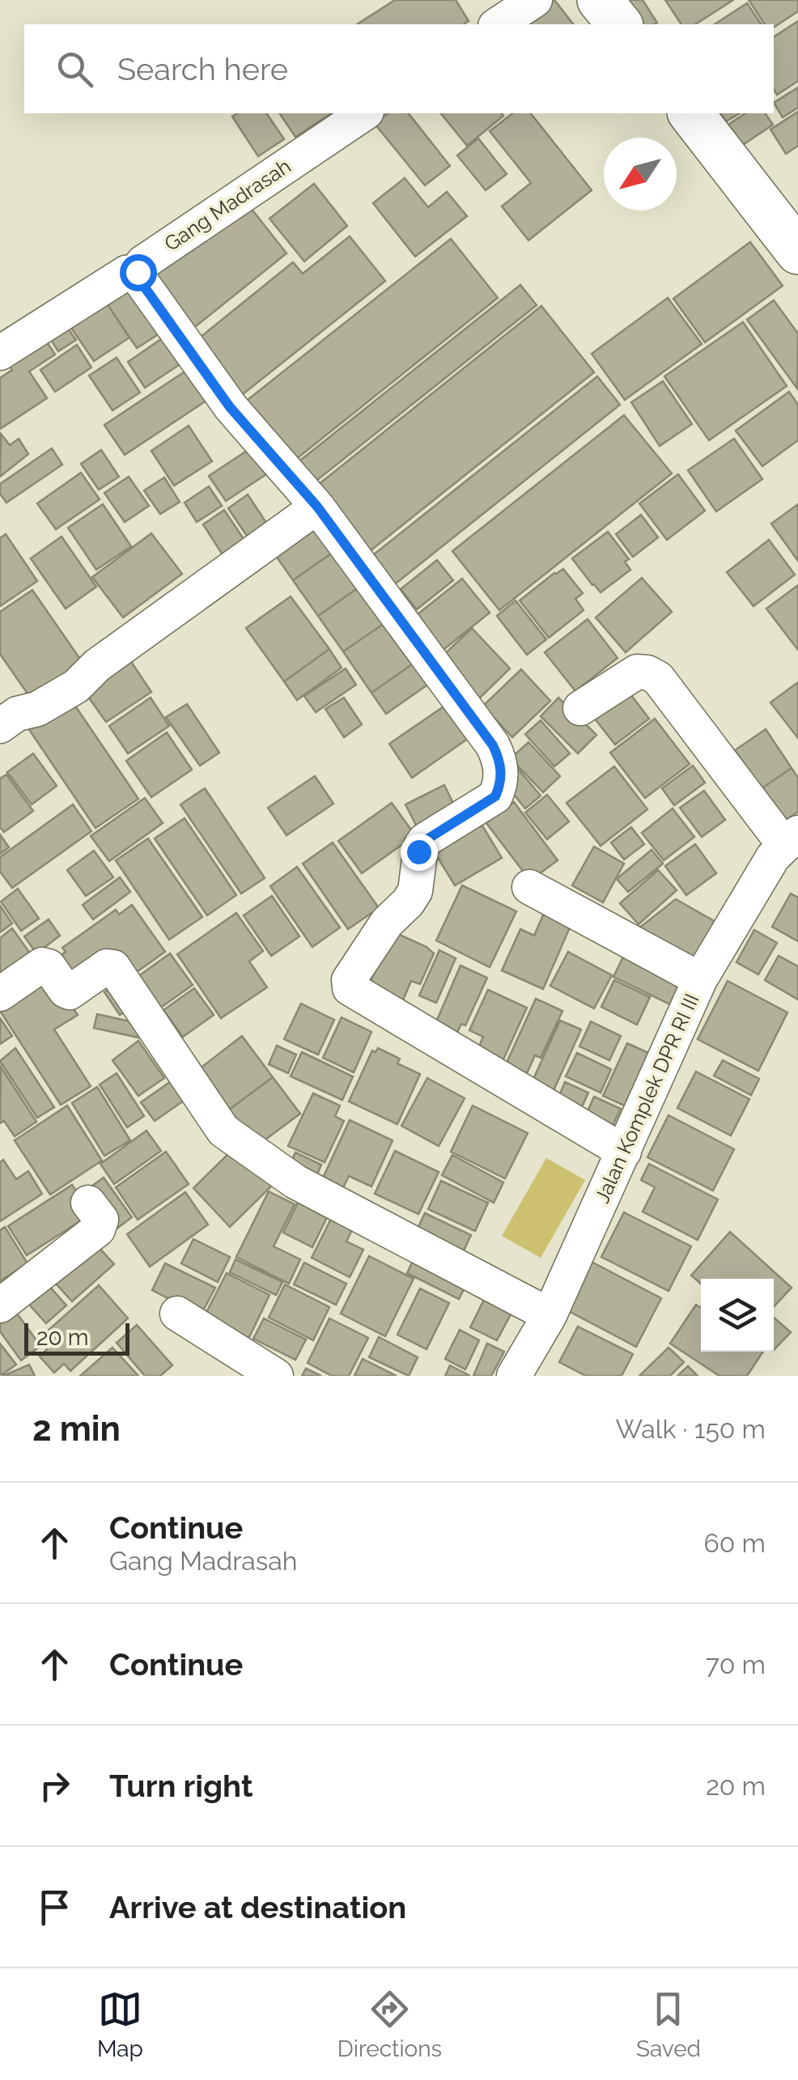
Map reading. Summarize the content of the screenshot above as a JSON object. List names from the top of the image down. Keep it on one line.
{"streets":{"street":["Gang Madrasah","Jalan Komplek DPR RI III"]},"scale_bar":"20 m","north":"bottom left","page":{"search":"Search here","scale":"20 m","heading":["2 min","Walk · 150 m"],"list":[["Continue","Gang Madrasah","60 m"],["Continue","70 m"],["Turn right","20 m"],"Arrive at destination"],"nav":["Map","Directions","Saved"]}}
